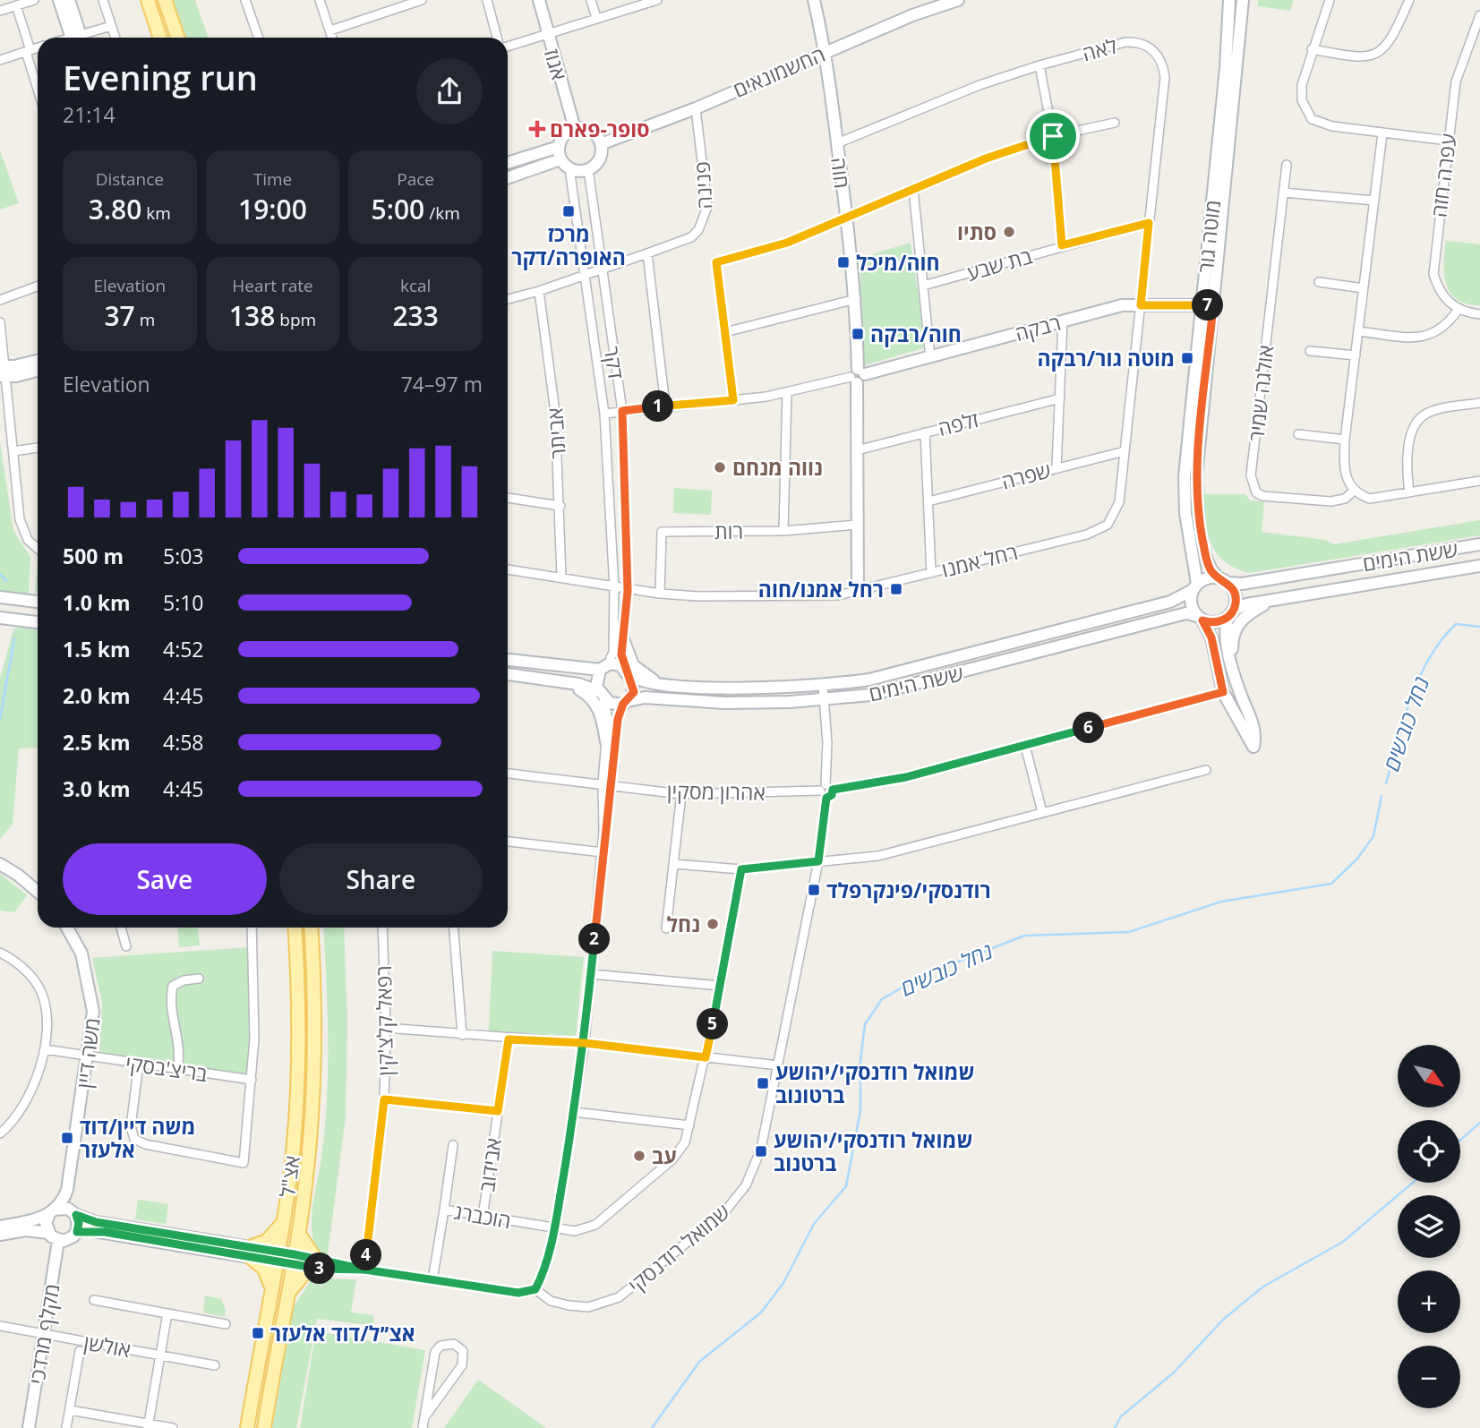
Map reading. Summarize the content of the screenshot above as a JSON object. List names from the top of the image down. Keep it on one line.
{"streets":{"main road":["אצ\"ל"],"street":["לאה","אגוז","החשמונאים","חוה","עפרה חזה","פנינה","מוטה גור","בת שבע","רבקה","דקר","אולגה שמיר","זלפה","אביתר","שפרה","רות","ששת הימים","רחל אמנו","אהרון מסקין","רפאל קלצ'קין","משה דיין","בריצ'בסקי","אבידוב","הוכברג","שמואל רודנסקי","מקלף מרדכי","אולשן"]},"crossings":[["לאה","חוה"],["לאה","בת שבע"],["לאה","רבקה"],["לאה","רחל אמנו"],["אגוז","החשמונאים"],["אגוז","דקר"],["החשמונאים","חוה"],["החשמונאים","פנינה"],["החשמונאים","דקר"],["חוה","רבקה"],["חוה","זלפה"],["חוה","רות"],["חוה","רחל אמנו"],["פנינה","דקר"],["פנינה","אביתר"],["מוטה גור","רבקה"],["מוטה גור","ששת הימים"],["רבקה","דקר"],["רבקה","רחל אמנו"],["דקר","ששת הימים"],["דקר","רחל אמנו"],["אביתר","רחל אמנו"],["שפרה","רחל אמנו"],["רות","רחל אמנו"],["אהרון מסקין","שמואל רודנסקי"],["משה דיין","בריצ'בסקי"],["משה דיין","מקלף מרדכי"],["אבידוב","הוכברג"],["מקלף מרדכי","אולשן"]],"water":["נחל כובשים"],"places":{"health":["סופר-פארם"],"transit":["מרכז האופרה/דקר","חוה/מיכל","חוה/רבקה","מוטה גור/רבקה","רחל אמנו/חוה","רודנסקי/פינקרפלד","שמואל רודנסקי/יהושע ברטונוב","משה דיין/דוד אלעזר","שמואל רודנסקי/יהושע ברטנוב","אצ״ל/דוד אלעזר"],"other":["סתיו","נווה מנחם","נחל","עב"]},"north":"bottom right","page":{"heading":["Evening run","21:14"],"stats":[["Distance","3.80 km"],["Time","19:00"],["Pace","5:00 /km"],["Elevation","37 m"],["Heart rate","138 bpm"],["kcal","233"]],"pins":["7","1","6","2","5","4","3"],"chart":["Elevation","74–97 m"],"list":[{"name":"500 m","note":"5:03"},{"name":"1.0 km","note":"5:10"},{"name":"1.5 km","note":"4:52"},{"name":"2.0 km","note":"4:45"},{"name":"2.5 km","note":"4:58"},{"name":"3.0 km","note":"4:45"}],"buttons":["Save","Share"],"map_buttons":["+","−"]}}
